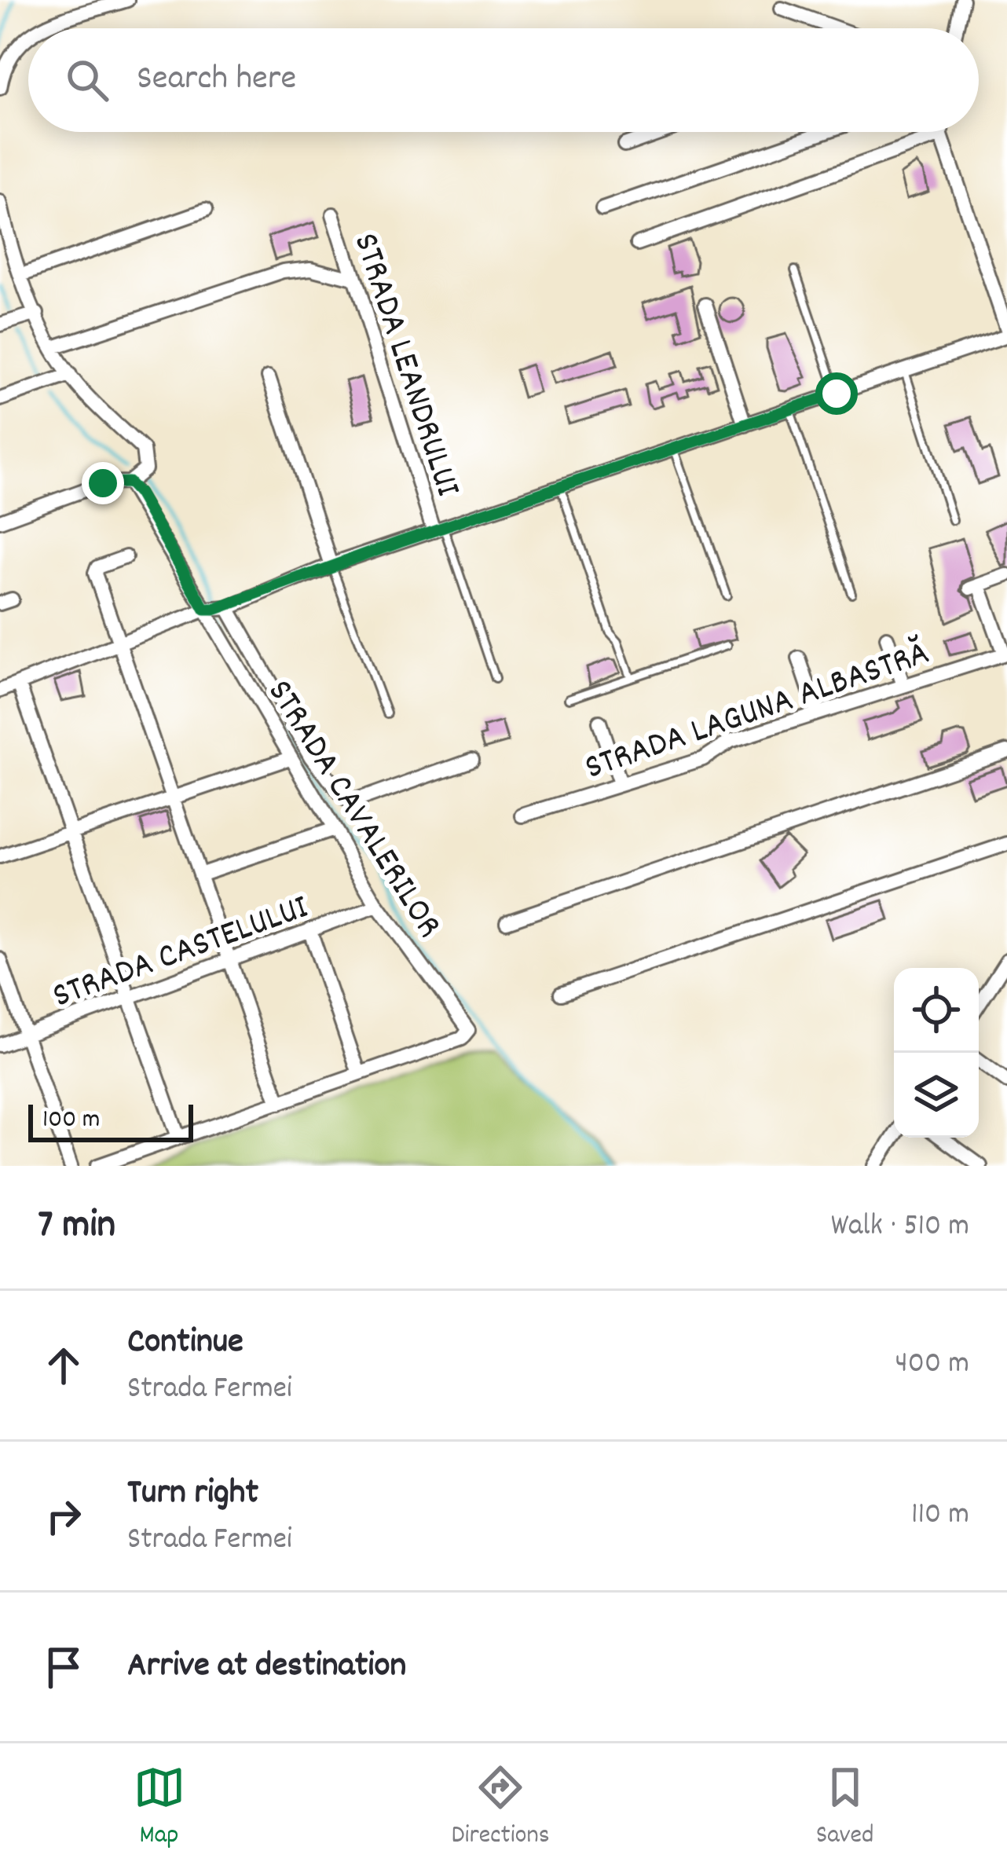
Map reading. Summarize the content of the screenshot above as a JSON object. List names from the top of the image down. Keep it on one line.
{"streets":{"street":["STRADA LEANDRULUI","STRADA LAGUNA ALBASTRĂ","STRADA CAVALERILOR","STRADA CASTELULUI"]},"crossings":[["STRADA CAVALERILOR","STRADA CASTELULUI"]],"scale_bar":"100 m","page":{"search":"Search here","scale":"100 m","heading":["7 min","Walk · 510 m"],"list":[["Continue","Strada Fermei","400 m"],["Turn right","Strada Fermei","110 m"],"Arrive at destination"],"nav":["Map","Directions","Saved"]}}
